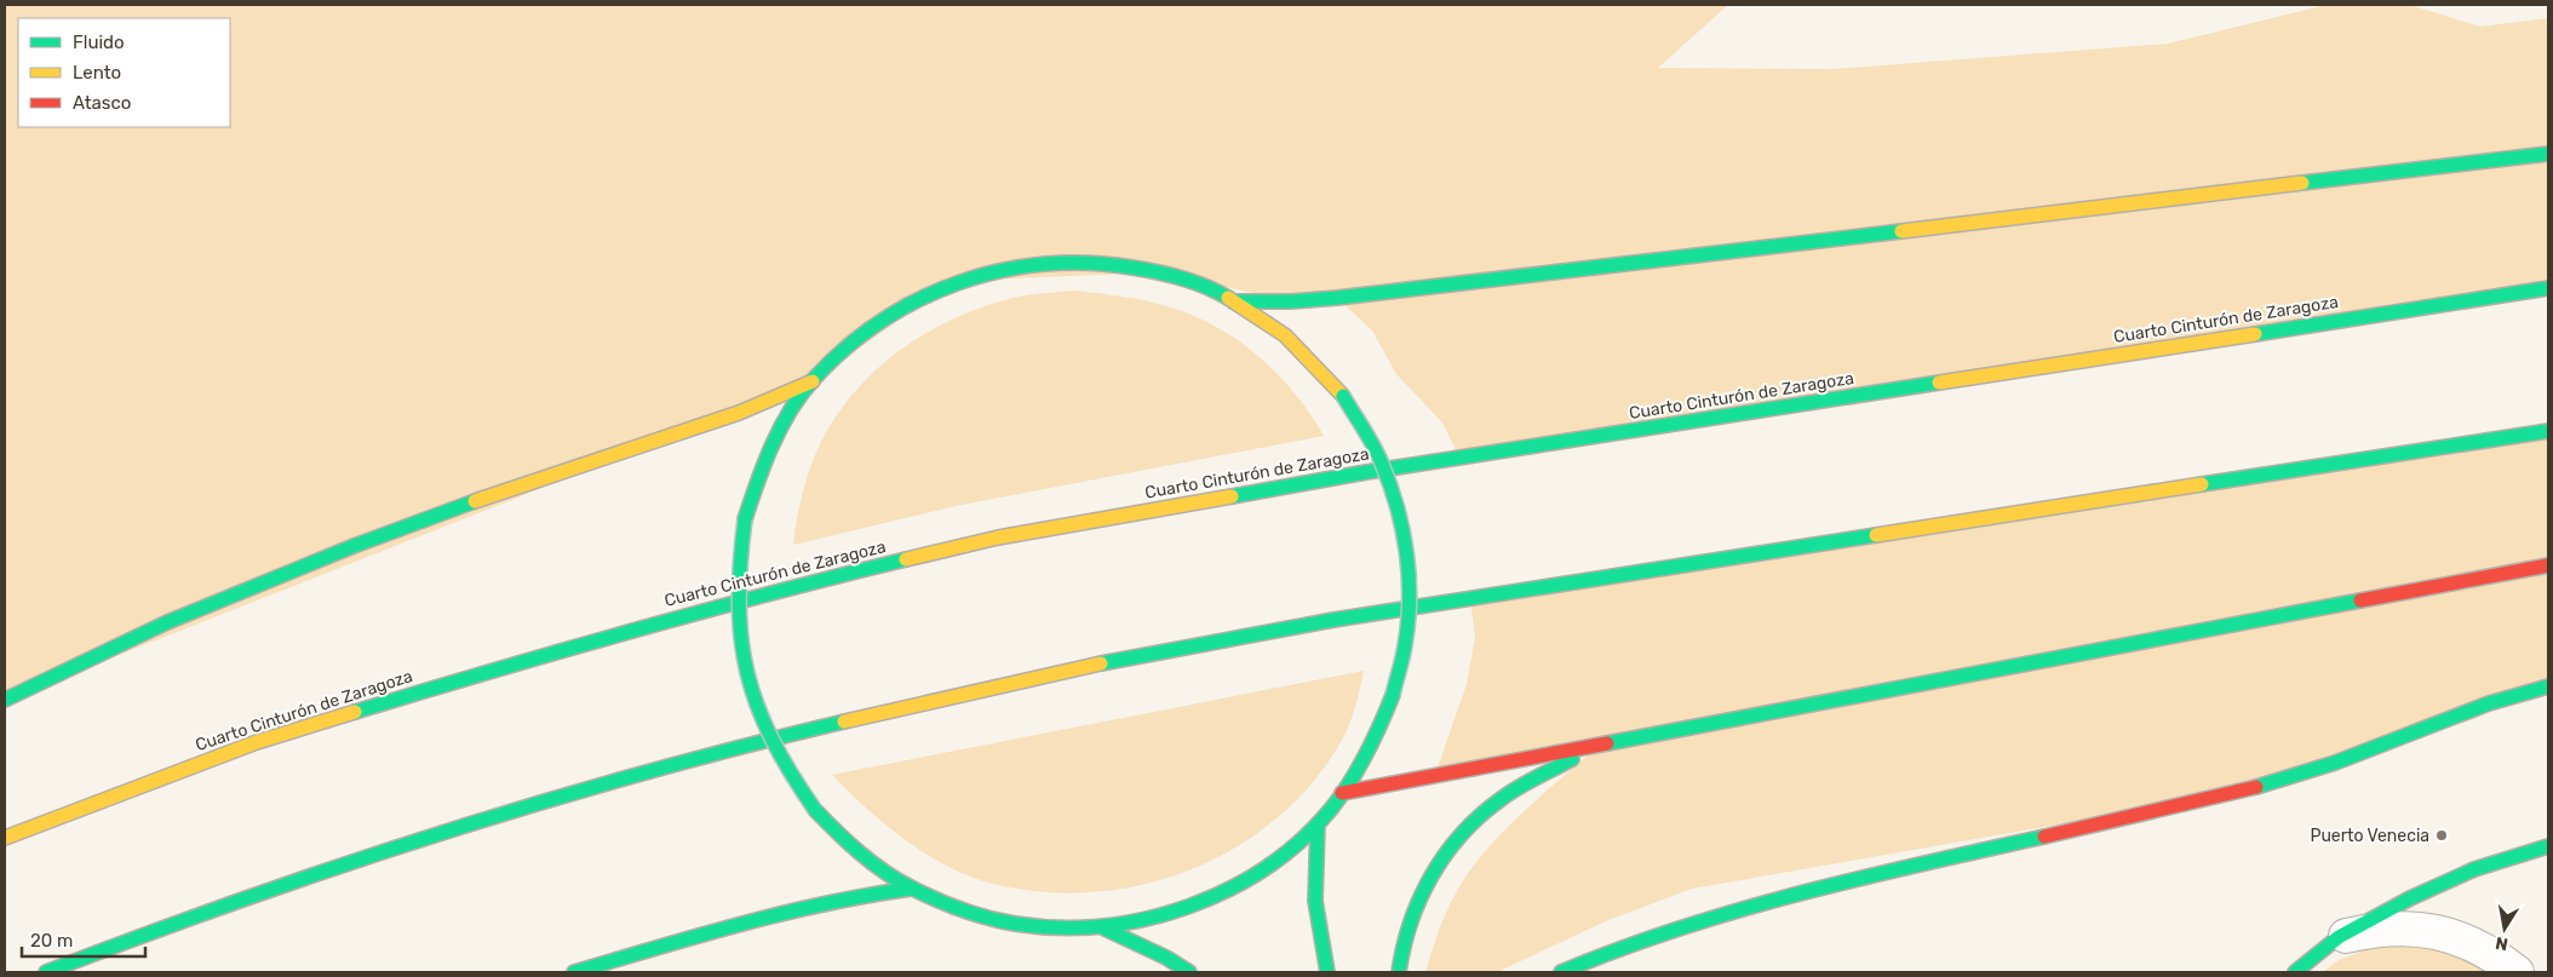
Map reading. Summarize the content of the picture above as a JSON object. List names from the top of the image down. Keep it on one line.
{"streets":{"main road":["Cuarto Cinturón de Zaragoza"]},"places":["Puerto Venecia"],"legend":["Fluido","Lento","Atasco"],"scale_bar":"20 m","north":"bottom"}
